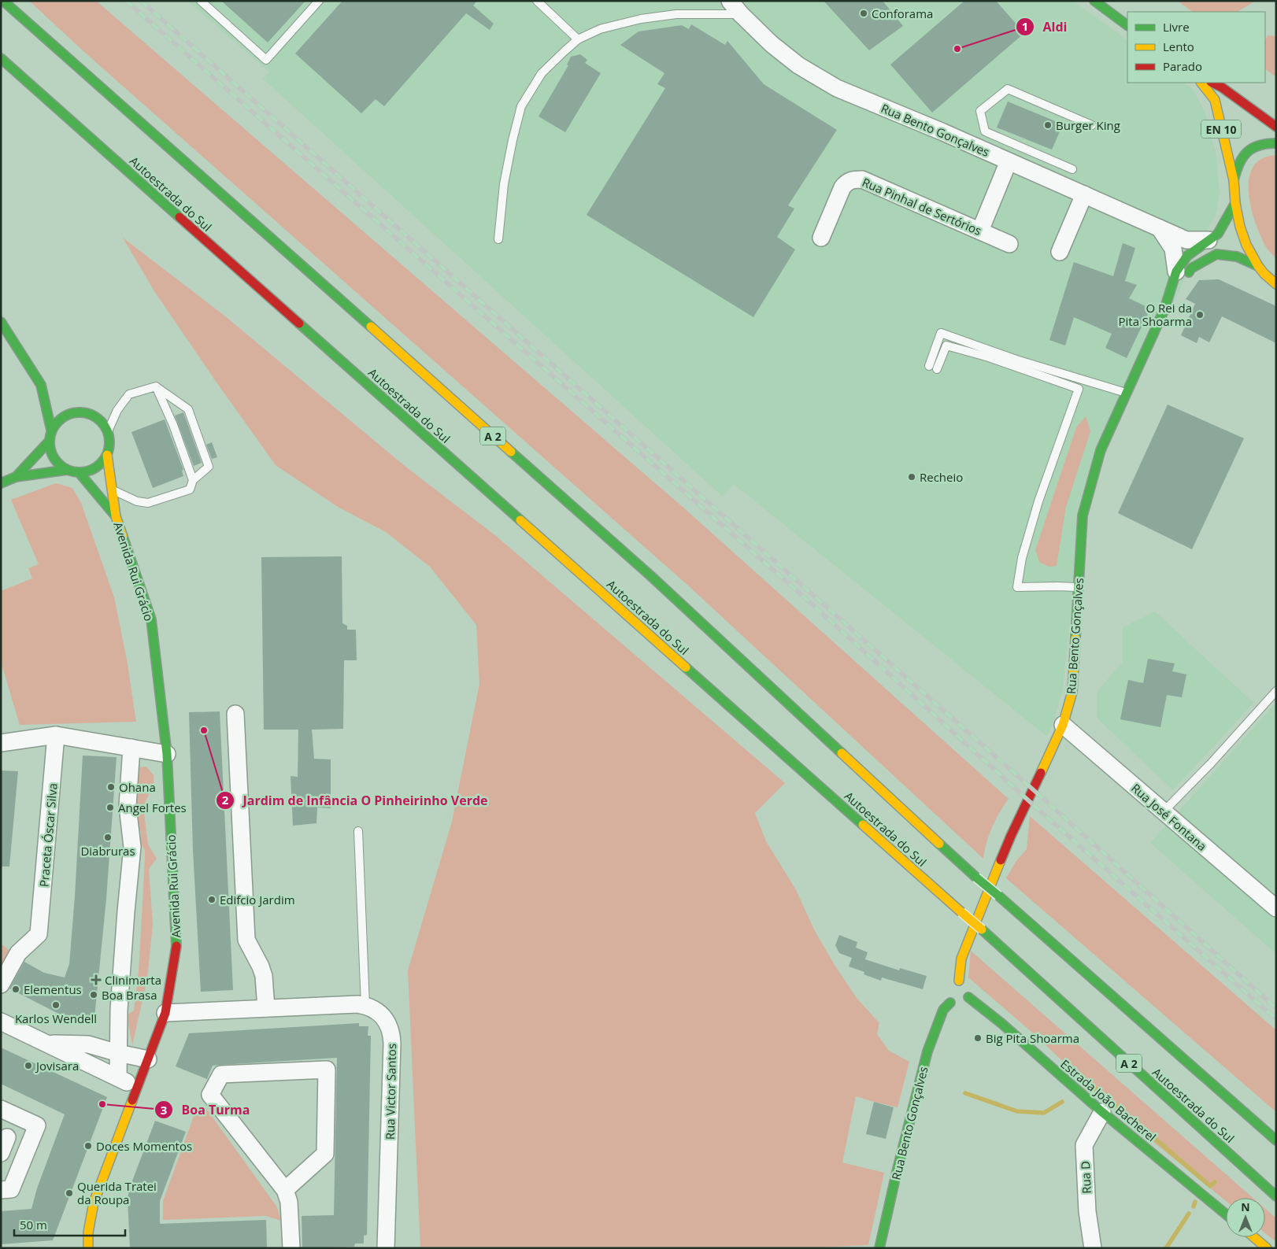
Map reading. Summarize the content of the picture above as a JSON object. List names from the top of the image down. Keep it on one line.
{"streets":{"main road":["EN 10","Rua Bento Gonçalves","Autoestrada do Sul","A 2","Avenida Rui Grácio","Estrada João Bacherel"],"street":["Rua Pinhal de Sertórios","Rua José Fontana","Praceta Óscar Silva","Rua Victor Santos","Rua D"]},"crossings":[["Rua Bento Gonçalves","Rua José Fontana"],["Rua Bento Gonçalves","Estrada João Bacherel"],["Estrada João Bacherel","Rua D"]],"places":{"other":["Conforama","Aldi","Burger King","O Rei da Pita Shoarma","Recheio","Jardim de Infância O Pinheirinho Verde","Ohana","Angel Fortes","Diabruras","Edifcio Jardim","Elementus","Boa Brasa","Karlos Wendell","Big Pita Shoarma","Jovisara","Boa Turma","Doces Momentos","Querida Tratei da Roupa"],"health":["Clinimarta"]},"legend":["Livre","Lento","Parado"],"scale_bar":"50 m","north":"top"}
